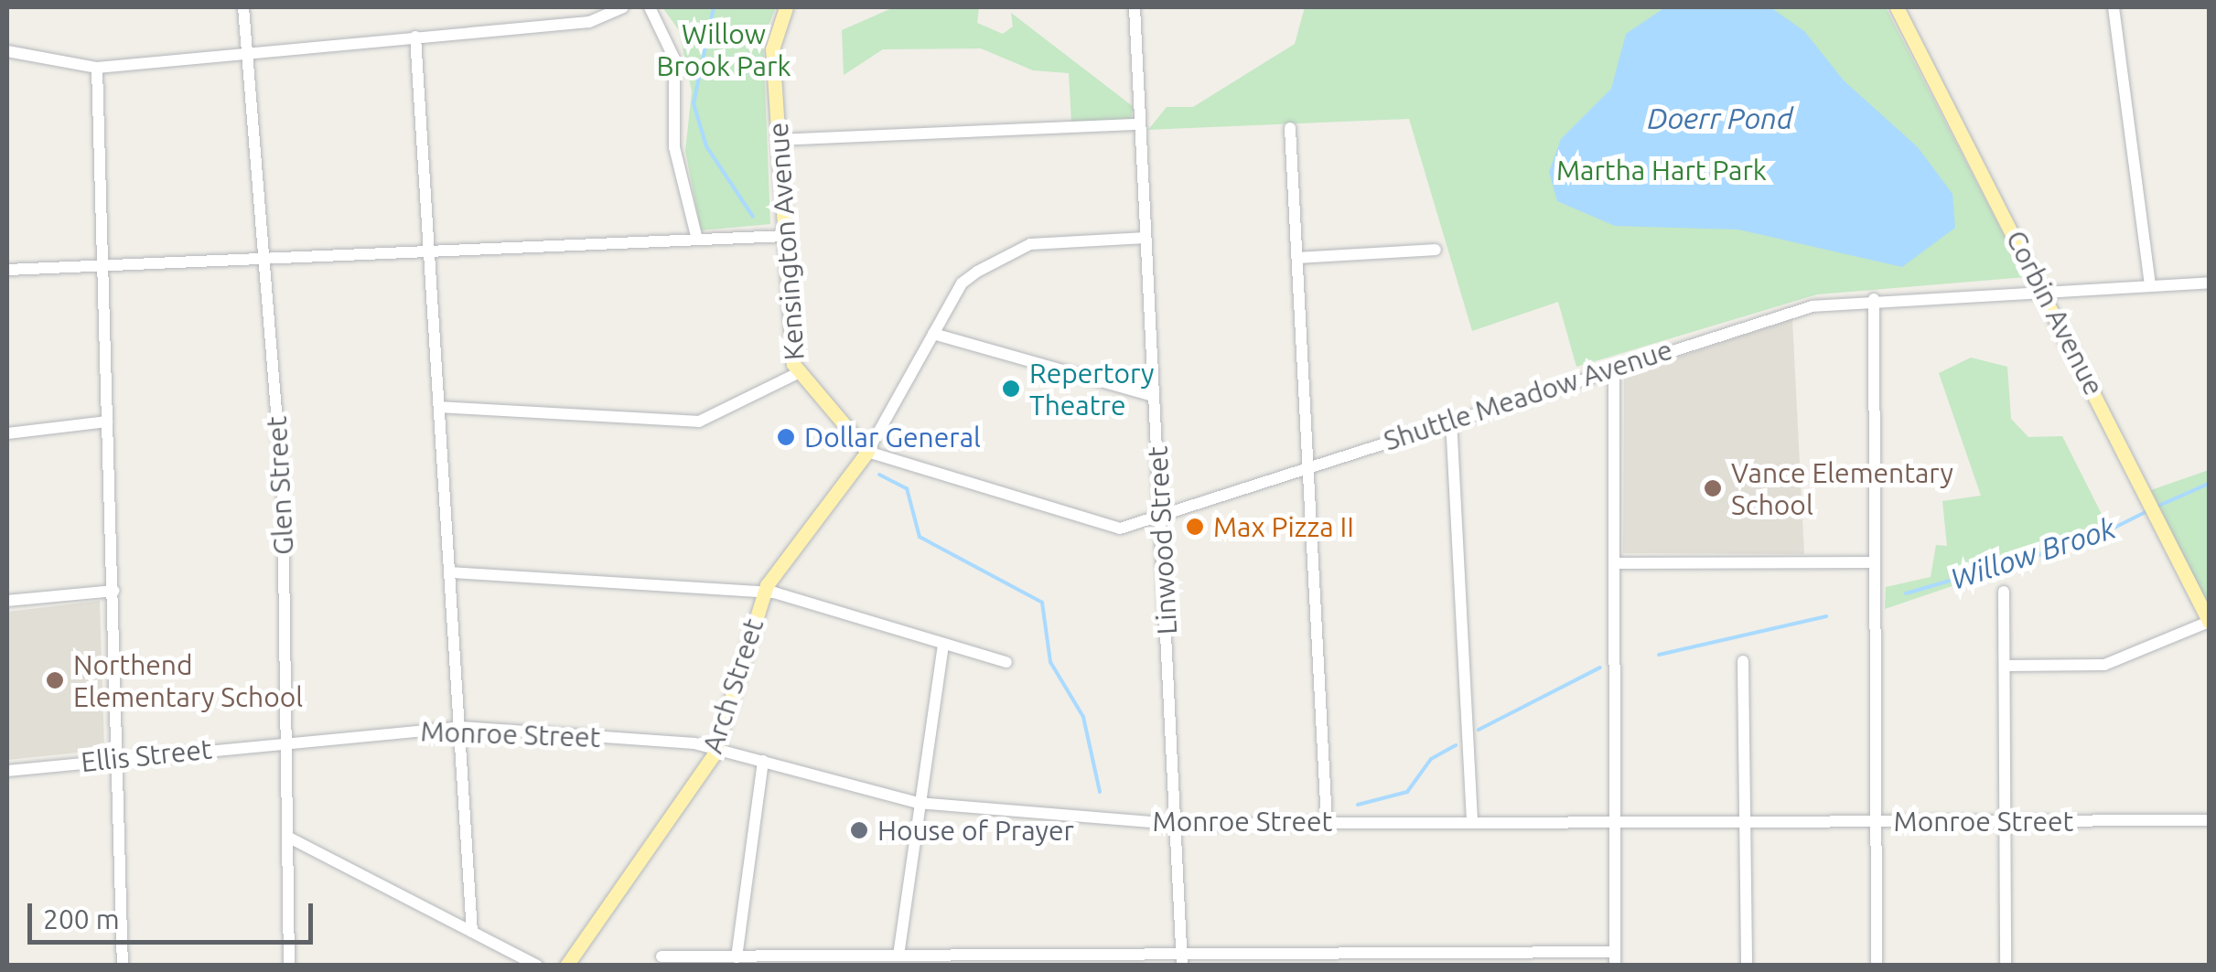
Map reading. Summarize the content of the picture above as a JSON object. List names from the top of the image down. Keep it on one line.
{"streets":{"main road":["Kensington Avenue","Corbin Avenue","Arch Street"],"street":["Shuttle Meadow Avenue","Glen Street","Linwood Street","Monroe Street","Ellis Street"]},"crossings":[["Kensington Avenue","Shuttle Meadow Avenue"],["Kensington Avenue","Arch Street"],["Corbin Avenue","Shuttle Meadow Avenue"],["Shuttle Meadow Avenue","Linwood Street"],["Shuttle Meadow Avenue","Arch Street"],["Glen Street","Monroe Street"],["Glen Street","Ellis Street"],["Linwood Street","Monroe Street"],["Arch Street","Monroe Street"],["Monroe Street","Ellis Street"]],"water":["Doerr Pond","Willow Brook"],"parks":["Willow Brook Park","Martha Hart Park"],"places":["Repertory Theatre","Dollar General","Vance Elementary School","Max Pizza II","Northend Elementary School","House of Prayer"],"scale_bar":"200 m"}
